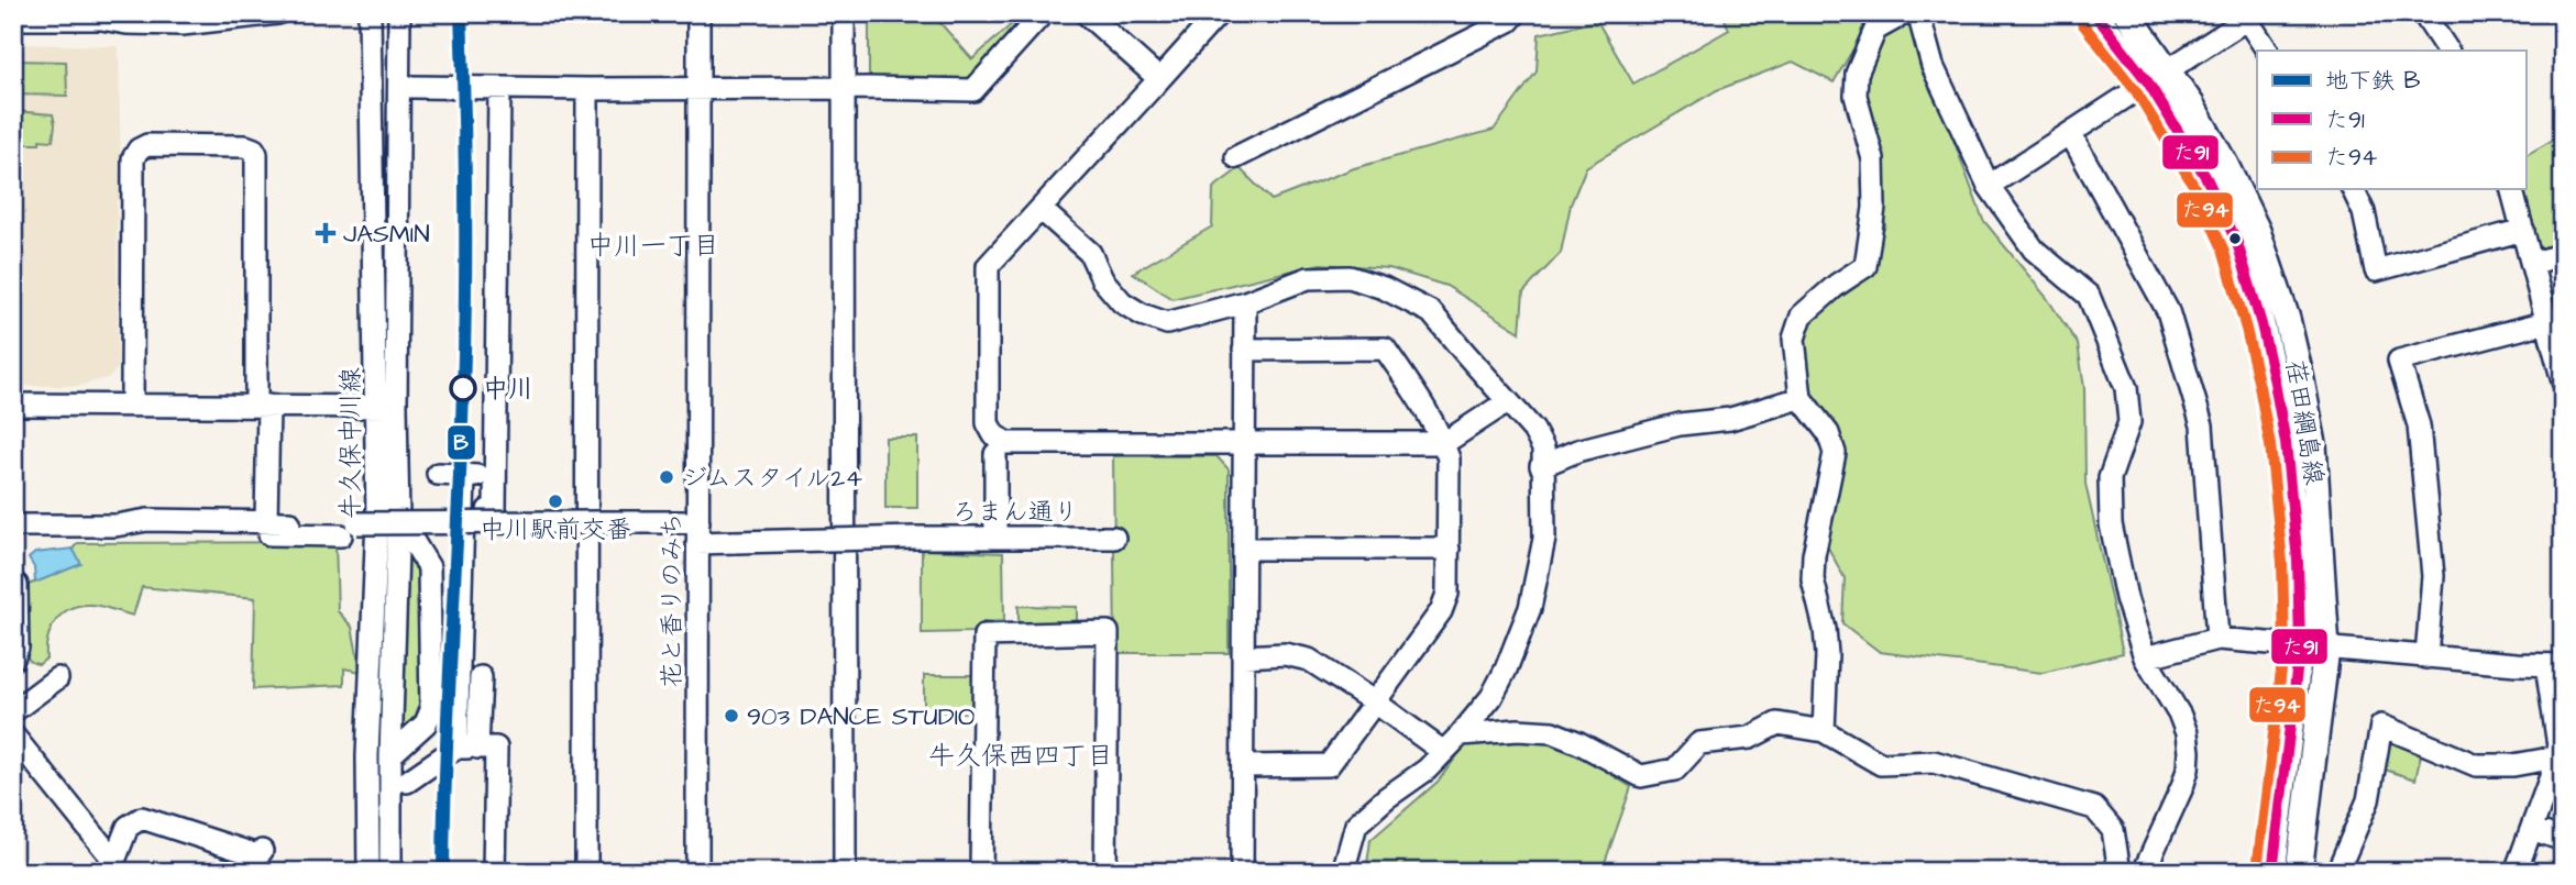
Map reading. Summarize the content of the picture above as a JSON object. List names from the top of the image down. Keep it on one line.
{"streets":{"main road":["荏田綱島線"],"street":["牛久保中川線","ろまん通り","花と香りのみち"]},"crossings":[["ろまん通り","花と香りのみち"]],"districts":["中川一丁目","牛久保西四丁目"],"places":{"health":["JASMIN"],"other":["中川","ジムスタイル24","中川駅前交番","903 DANCE STUDIO"]},"lines":["metro line B","transit line た91","transit line た94"],"legend":["地下鉄 B","た91","た94"]}
